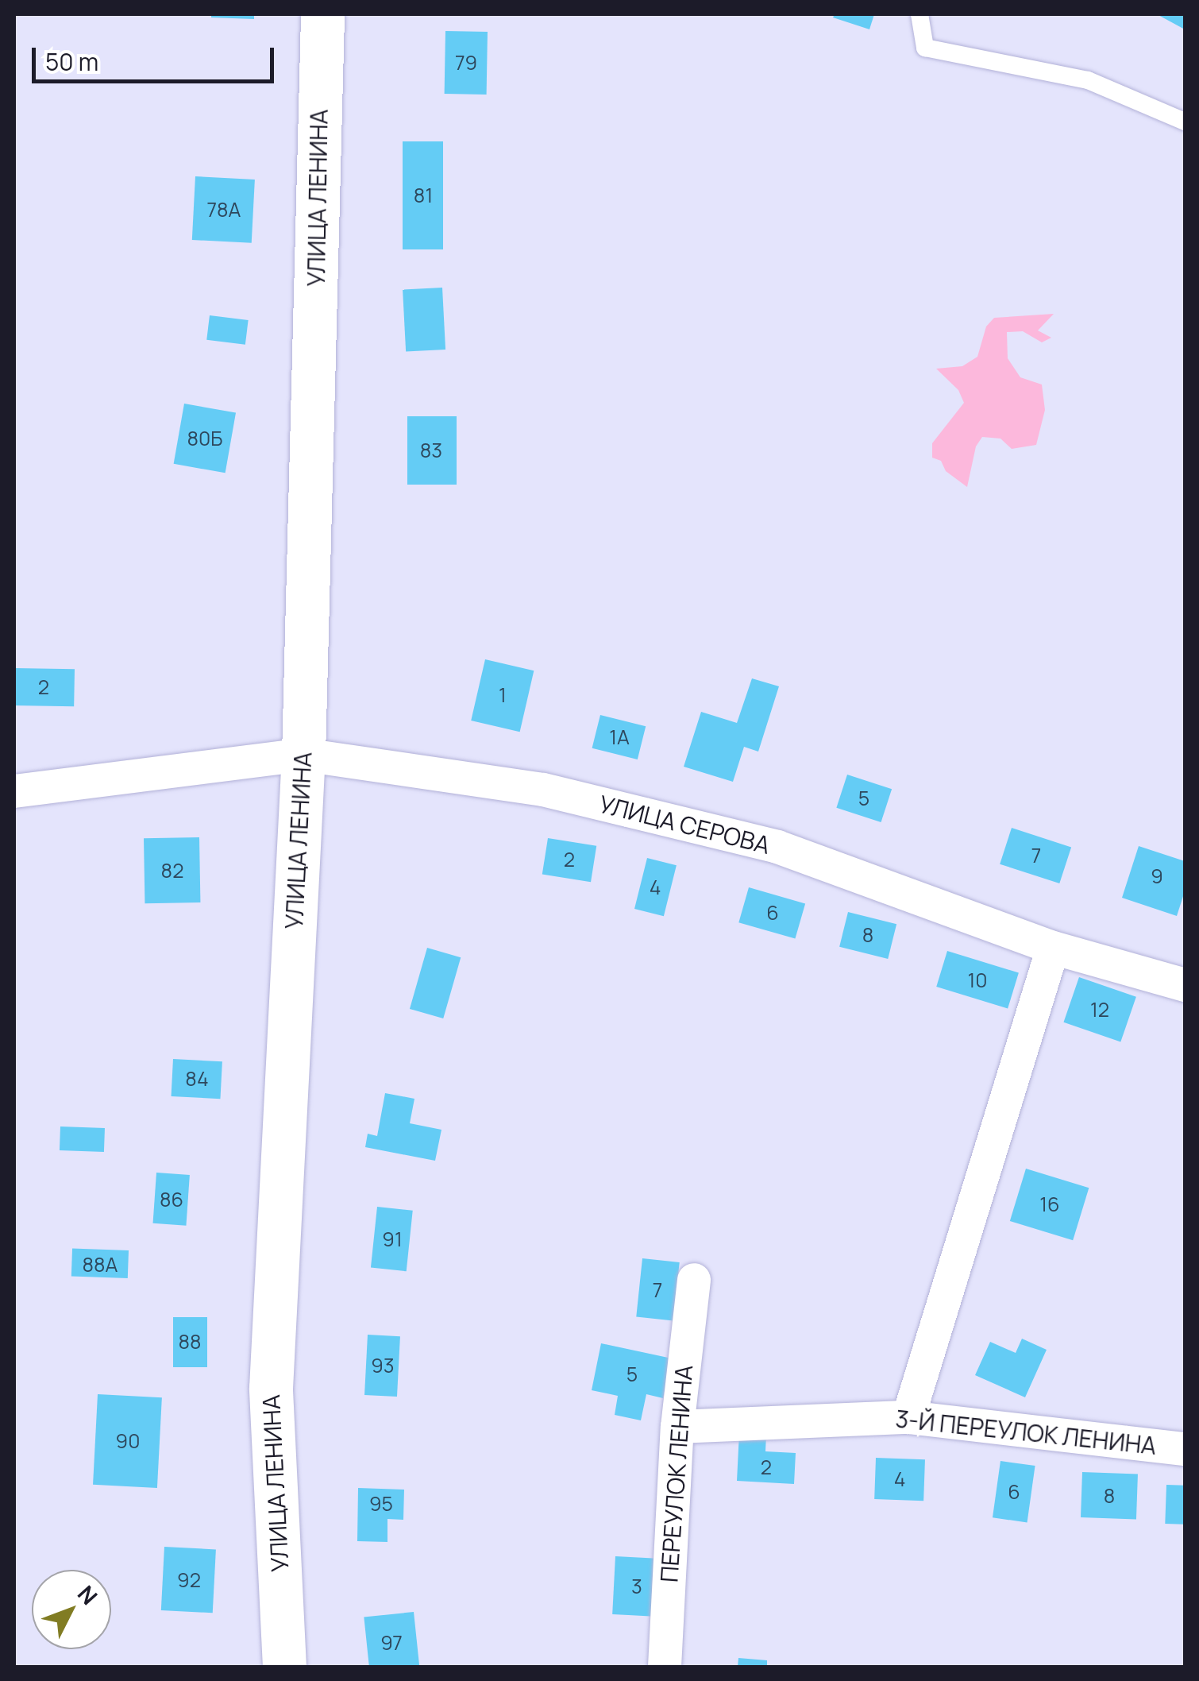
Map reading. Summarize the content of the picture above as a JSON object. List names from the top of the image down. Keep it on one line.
{"streets":{"main road":["УЛИЦА ЛЕНИНА"],"street":["УЛИЦА СЕРОВА","3-Й ПЕРЕУЛОК ЛЕНИНА","ПЕРЕУЛОК ЛЕНИНА"]},"crossings":[["УЛИЦА ЛЕНИНА","УЛИЦА СЕРОВА"],["3-Й ПЕРЕУЛОК ЛЕНИНА","ПЕРЕУЛОК ЛЕНИНА"]],"house_numbers":["79","81","78А","80Б","83","2","1","1А","5","7","2","82","9","4","6","8","10","12","84","86","16","91","88А","7","88","93","5","90","2","4","6","8","95","92","3","97"],"scale_bar":"50 m","north":"top right"}
